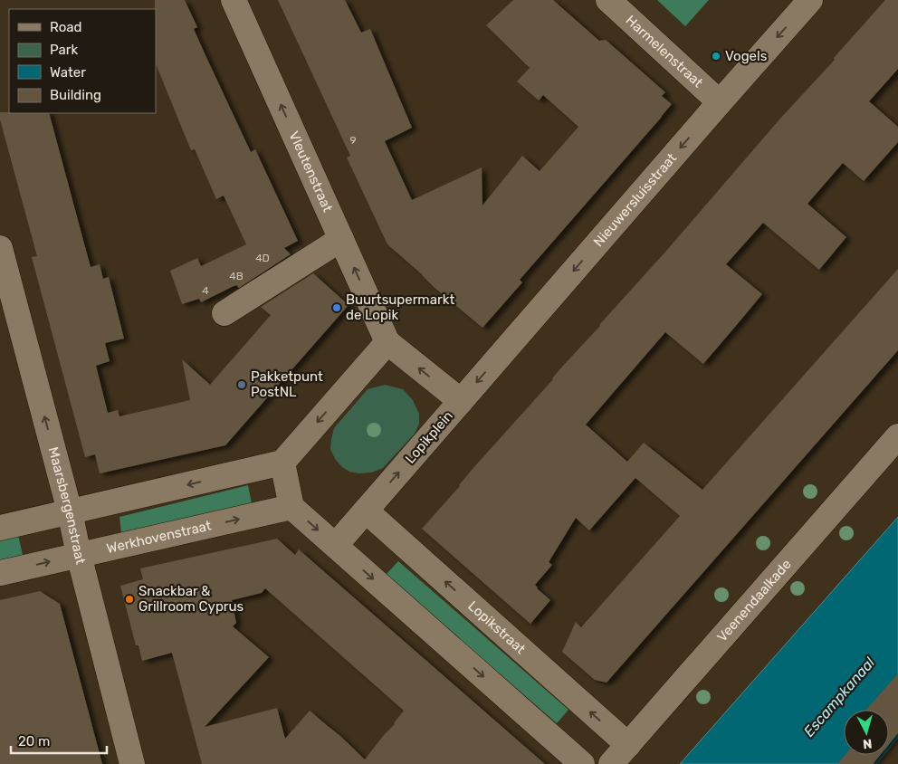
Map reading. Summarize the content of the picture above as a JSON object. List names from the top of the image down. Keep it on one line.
{"streets":{"street":["Harmelenstraat","Vleutenstraat","Nieuwersluisstraat","Lopikplein","Maarsbergenstraat","Werkhovenstraat","Veenendaalkade","Lopikstraat"]},"crossings":[["Harmelenstraat","Nieuwersluisstraat"],["Vleutenstraat","Lopikplein"],["Nieuwersluisstraat","Lopikplein"],["Lopikplein","Lopikstraat"],["Maarsbergenstraat","Werkhovenstraat"],["Veenendaalkade","Lopikstraat"]],"one_way":["Vleutenstraat","Nieuwersluisstraat","Maarsbergenstraat"],"water":["Escampkanaal"],"places":["Vogels","Buurtsupermarkt de Lopik","Pakketpunt PostNL","Snackbar & Grillroom Cyprus"],"house_numbers":["9","4D","4B","4"],"legend":["Road","Park","Water","Building"],"scale_bar":"20 m","north":"bottom"}
